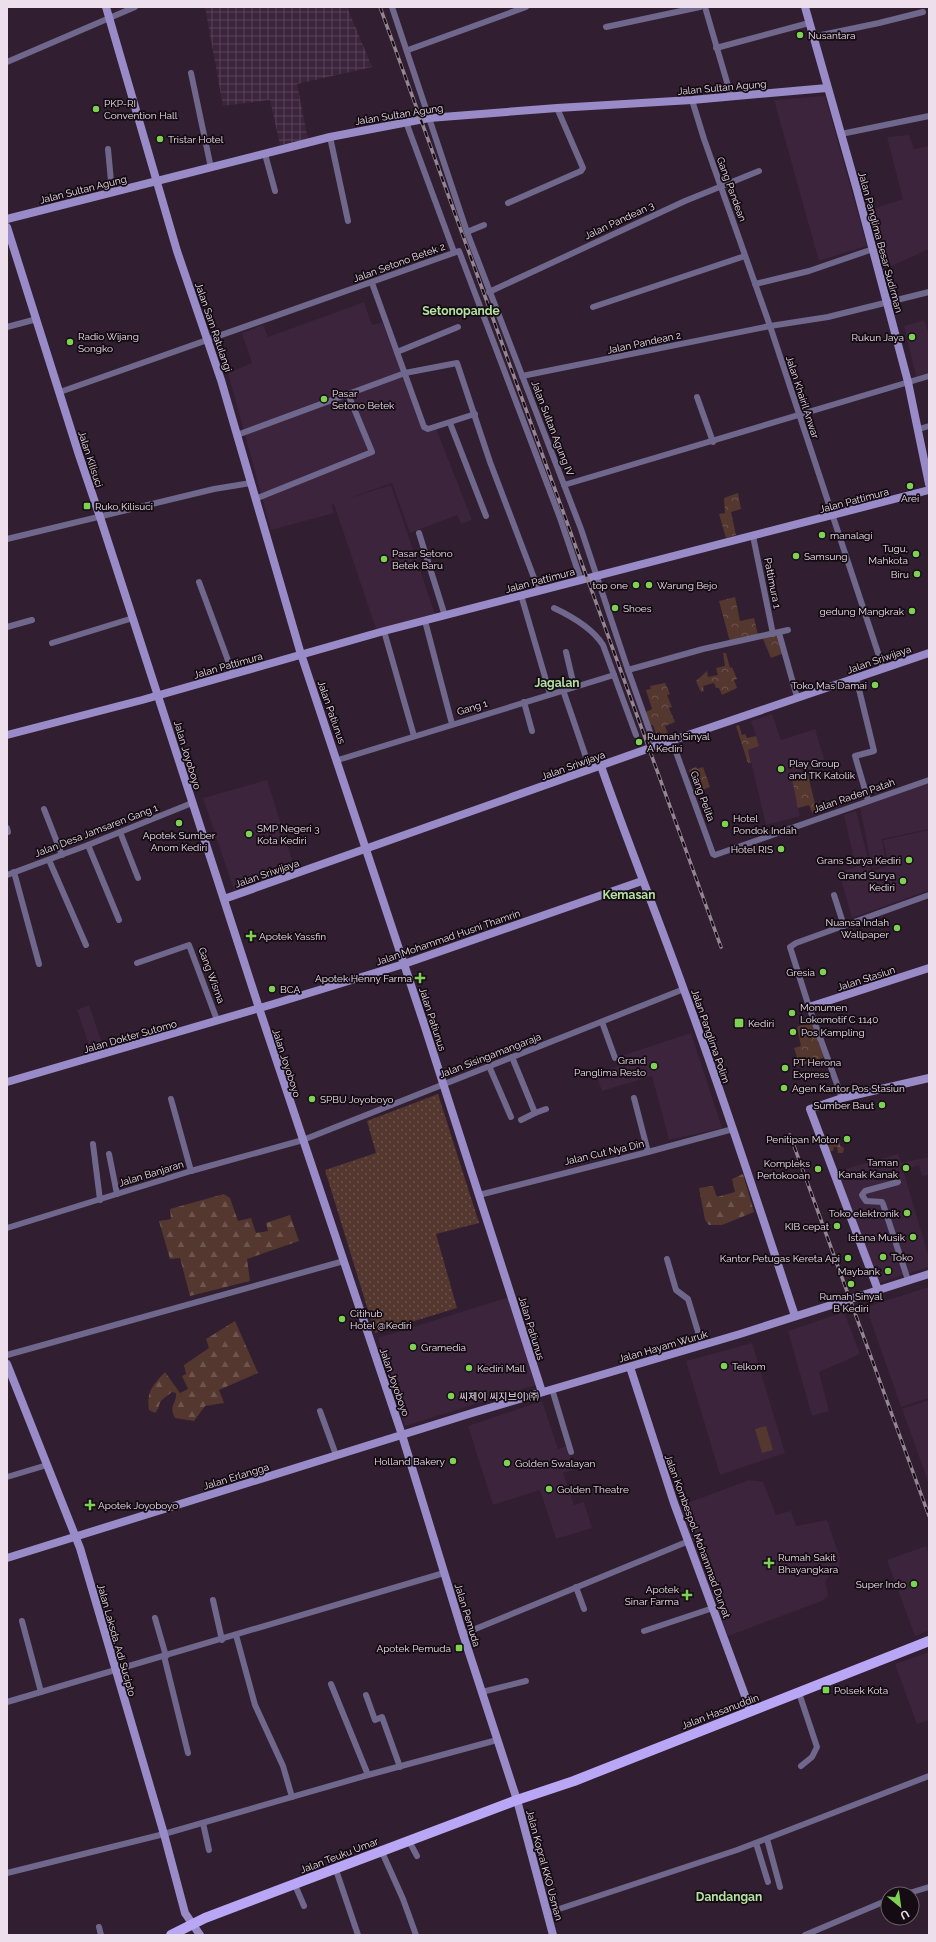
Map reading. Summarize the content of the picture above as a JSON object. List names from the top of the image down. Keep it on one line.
{"streets":{"main road":["Jalan Hasanuddin","Jalan Teuku Umar"],"street":["Jalan Sultan Agung","Gang Pandean","Jalan Pandean 3","Jalan Panglima Besar Sudirman","Jalan Setono Betek 2","Jalan Sam Ratulangi","Jalan Pandean 2","Jalan Khairil Anwar","Jalan Sultan Agung IV","Jalan Kilisuci","Jalan Pattimura","Pattimura 1","Jalan Sriwijaya","Gang 1","Jalan Patiunus","Jalan Joyoboyo","Jalan Raden Patah","Gang Pelita","Jalan Desa Jamsaren Gang 1","Jalan Mohammad Husni Thamrin","Gang Wisma","Jalan Stasiun","Jalan Dokter Sutomo","Jalan Panglima Polim","Jalan Sisingamangaraja","Jalan Cut Nya Din","Jalan Banjaran","Jalan Hayam Wuruk","Jalan Erlangga","Jalan Kombespol. Mohammad Duryat","Jalan Pemuda","Jalan Laksda. Adi Sucipto","Jalan Kopral KKO Usman"]},"crossings":[["Jalan Sultan Agung","Gang Pandean"],["Jalan Sultan Agung","Jalan Panglima Besar Sudirman"],["Jalan Sultan Agung","Jalan Sam Ratulangi"],["Jalan Sultan Agung","Jalan Sultan Agung IV"],["Gang Pandean","Jalan Pandean 3"],["Gang Pandean","Jalan Khairil Anwar"],["Jalan Pandean 3","Jalan Sultan Agung IV"],["Jalan Panglima Besar Sudirman","Jalan Pandean 2"],["Jalan Setono Betek 2","Jalan Sam Ratulangi"],["Jalan Setono Betek 2","Jalan Kilisuci"],["Jalan Setono Betek 2","Jalan Pattimura"],["Jalan Sam Ratulangi","Jalan Pattimura"],["Jalan Sam Ratulangi","Jalan Patiunus"],["Jalan Pandean 2","Jalan Khairil Anwar"],["Jalan Pandean 2","Jalan Sultan Agung IV"],["Jalan Khairil Anwar","Jalan Pattimura"],["Jalan Khairil Anwar","Jalan Sriwijaya"],["Jalan Sultan Agung IV","Jalan Pattimura"],["Jalan Sultan Agung IV","Jalan Sriwijaya"],["Jalan Kilisuci","Jalan Pattimura"],["Jalan Kilisuci","Jalan Joyoboyo"],["Jalan Pattimura","Pattimura 1"],["Jalan Pattimura","Jalan Patiunus"],["Jalan Pattimura","Jalan Joyoboyo"],["Pattimura 1","Jalan Sriwijaya"],["Jalan Sriwijaya","Jalan Patiunus"],["Jalan Sriwijaya","Jalan Joyoboyo"],["Jalan Sriwijaya","Gang Pelita"],["Jalan Sriwijaya","Jalan Panglima Polim"],["Gang 1","Jalan Patiunus"],["Jalan Patiunus","Jalan Mohammad Husni Thamrin"],["Jalan Patiunus","Jalan Sisingamangaraja"],["Jalan Patiunus","Jalan Cut Nya Din"],["Jalan Patiunus","Jalan Hayam Wuruk"],["Jalan Joyoboyo","Jalan Desa Jamsaren Gang 1"],["Jalan Joyoboyo","Jalan Mohammad Husni Thamrin"],["Jalan Joyoboyo","Jalan Dokter Sutomo"],["Jalan Joyoboyo","Jalan Sisingamangaraja"],["Jalan Joyoboyo","Jalan Banjaran"],["Jalan Joyoboyo","Jalan Hayam Wuruk"],["Jalan Joyoboyo","Jalan Erlangga"],["Jalan Joyoboyo","Jalan Pemuda"],["Jalan Raden Patah","Gang Pelita"],["Jalan Mohammad Husni Thamrin","Jalan Dokter Sutomo"],["Jalan Mohammad Husni Thamrin","Jalan Panglima Polim"],["Gang Wisma","Jalan Dokter Sutomo"],["Jalan Panglima Polim","Jalan Sisingamangaraja"],["Jalan Panglima Polim","Jalan Cut Nya Din"],["Jalan Panglima Polim","Jalan Hayam Wuruk"],["Jalan Sisingamangaraja","Jalan Banjaran"],["Jalan Hayam Wuruk","Jalan Erlangga"],["Jalan Hayam Wuruk","Jalan Kombespol. Mohammad Duryat"],["Jalan Hayam Wuruk","Jalan Pemuda"],["Jalan Erlangga","Jalan Pemuda"],["Jalan Erlangga","Jalan Laksda. Adi Sucipto"],["Jalan Kombespol. Mohammad Duryat","Jalan Hasanuddin"],["Jalan Pemuda","Jalan Hasanuddin"],["Jalan Pemuda","Jalan Teuku Umar"],["Jalan Pemuda","Jalan Kopral KKO Usman"],["Jalan Laksda. Adi Sucipto","Jalan Teuku Umar"],["Jalan Hasanuddin","Jalan Teuku Umar"],["Jalan Hasanuddin","Jalan Kopral KKO Usman"],["Jalan Teuku Umar","Jalan Kopral KKO Usman"]],"districts":["Setonopande","Jagalan","Kemasan","Dandangan"],"places":{"other":["Nusantara","PKP-RI Convention Hall","Tristar Hotel","Rukun Jaya","Radio Wijang Songko","Pasar Setono Betek","Arei","manalagi","Tugu, Mahkota","Samsung","Pasar Setono Betek Baru","Biru","top one","Warung Bejo","Shoes","gedung Mangkrak","Toko Mas Damai","Rumah Sinyal A Kediri","Play Group and TK Katolik","Apotek Sumber Anom Kediri","Hotel Pondok Indah","SMP Negeri 3 Kota Kediri","Hotel RIS","Grans Surya Kediri","Grand Surya Kediri","Nuansa Indah Wallpaper","Gresia","BCA","Monumen Lokomotif C 1140","Pos Kampling","Grand Panglima Resto","PT Herona Express","Agen Kantor Pos Stasiun","SPBU Joyoboyo","Sumber Baut","Penitipan Motor","Taman Kanak Kanak","Kompleks Pertokooan","Toko elektronik","KIB cepat","Istana Musik","Toko","Kantor Petugas Kereta Api","Maybank","Rumah Sinyal B Kediri","Citihub Hotel @Kediri","Gramedia","Telkom","Kediri Mall","씨제이 씨지브이)㈜","Holland Bakery","Golden Swalayan","Golden Theatre","Super Indo"],"transit":["Ruko Kilisuci","Kediri","Apotek Pemuda","Polsek Kota"],"health":["Apotek Yassfin","Apotek Henny Farma","Apotek Joyoboyo","Rumah Sakit Bhayangkara","Apotek Sinar Farma"]},"north":"bottom right"}
